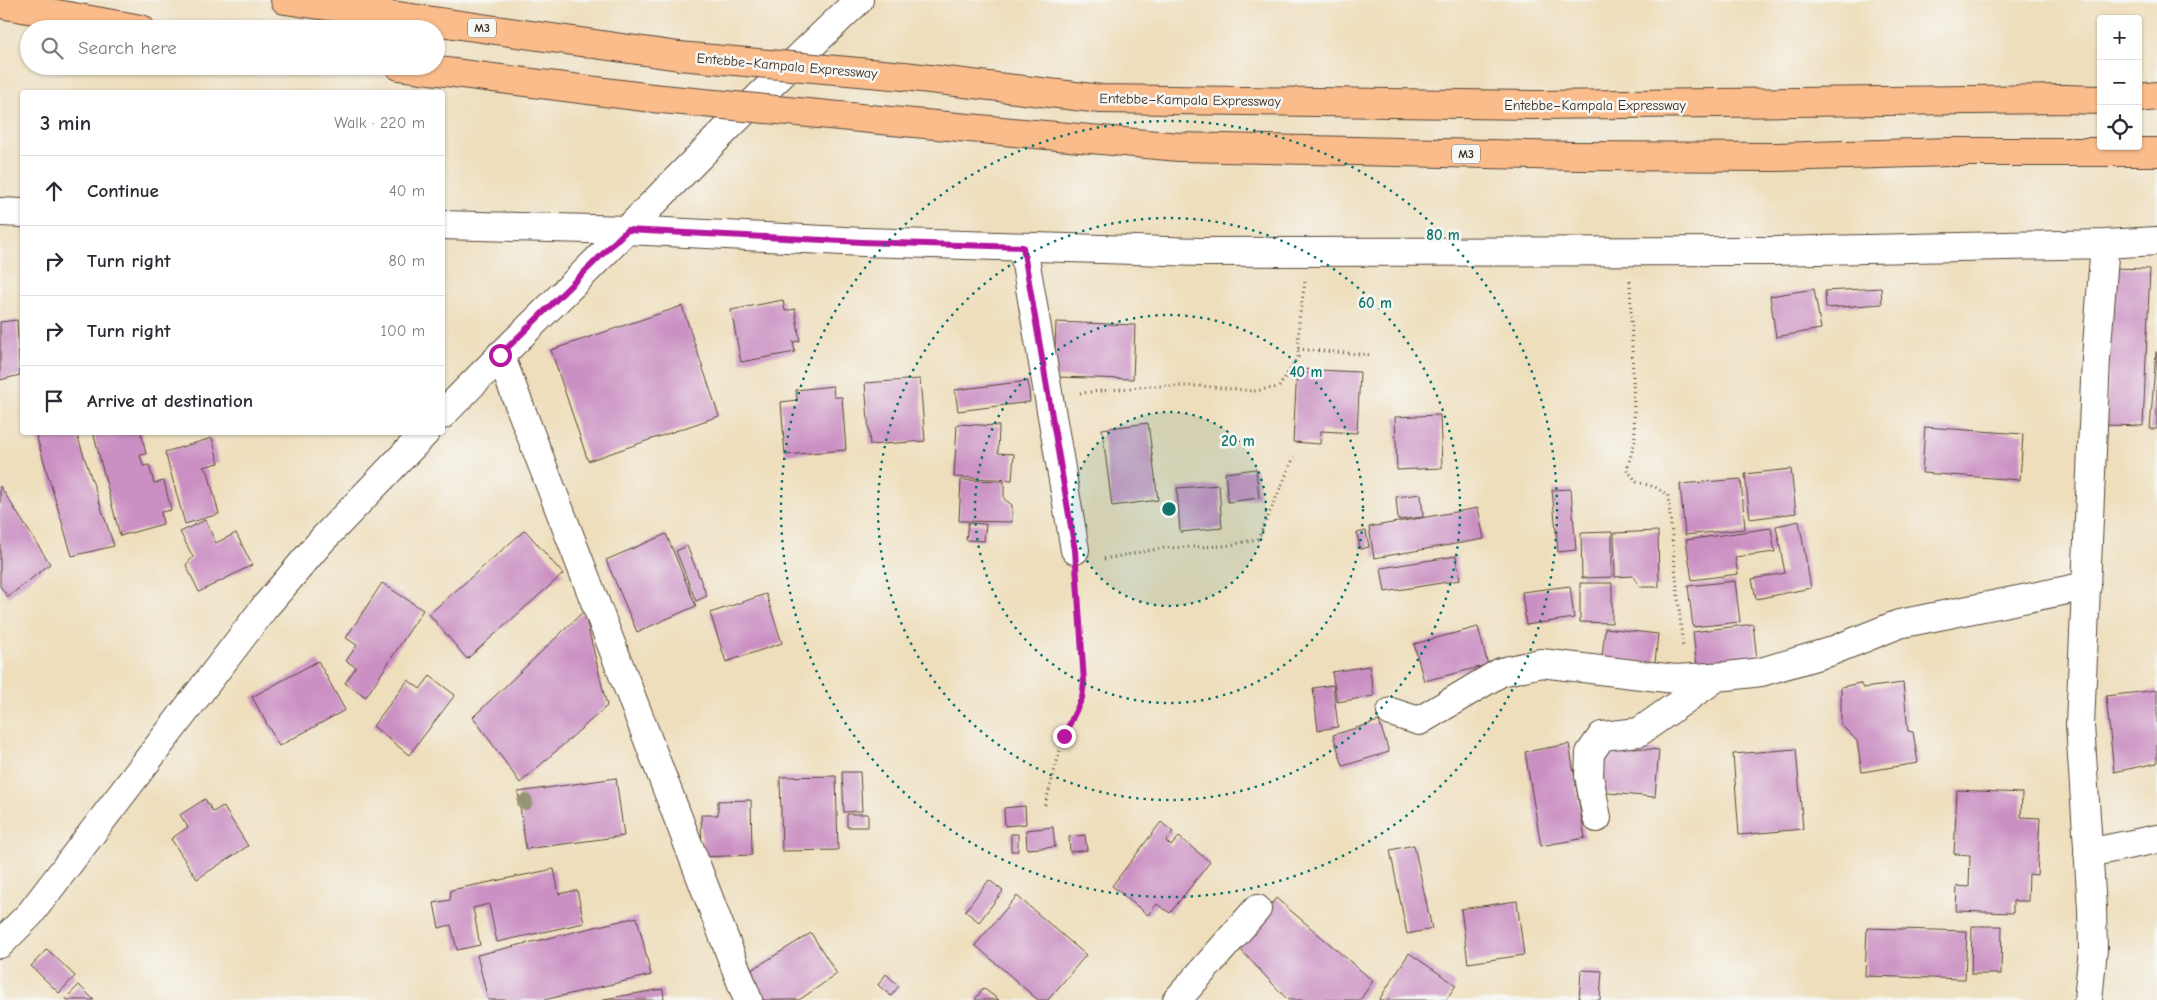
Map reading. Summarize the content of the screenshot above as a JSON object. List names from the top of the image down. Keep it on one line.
{"streets":{"highway":["M3","Entebbe–Kampala Expressway"]},"page":{"map_buttons":["+","−"],"search":"Search here","heading":["3 min","Walk · 220 m"],"list":[["Continue","40 m"],["Turn right","80 m"],["Turn right","100 m"],"Arrive at destination"]},"rings":["80 m","60 m","40 m","20 m"]}
